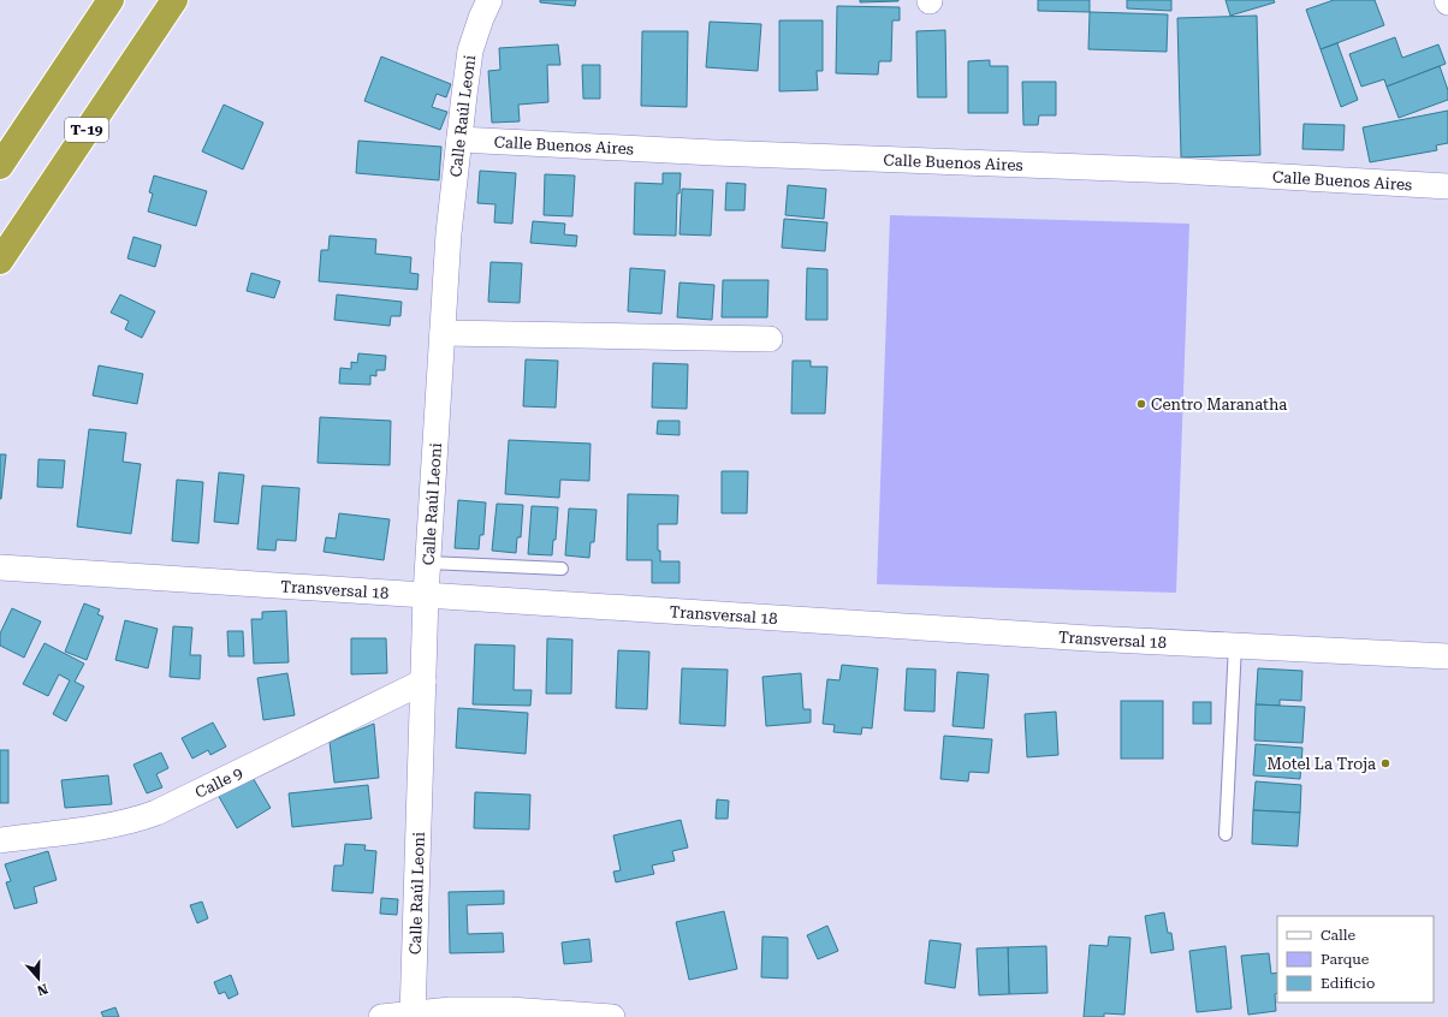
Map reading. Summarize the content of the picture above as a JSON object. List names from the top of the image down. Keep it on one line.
{"streets":{"highway":["T-19"],"street":["Calle Raúl Leoni","Calle Buenos Aires","Transversal 18","Calle 9"]},"crossings":[["Calle Raúl Leoni","Calle Buenos Aires"],["Calle Raúl Leoni","Transversal 18"],["Calle Raúl Leoni","Calle 9"]],"places":["Centro Maranatha","Motel La Troja"],"legend":["Calle","Parque","Edificio"],"north":"bottom"}
